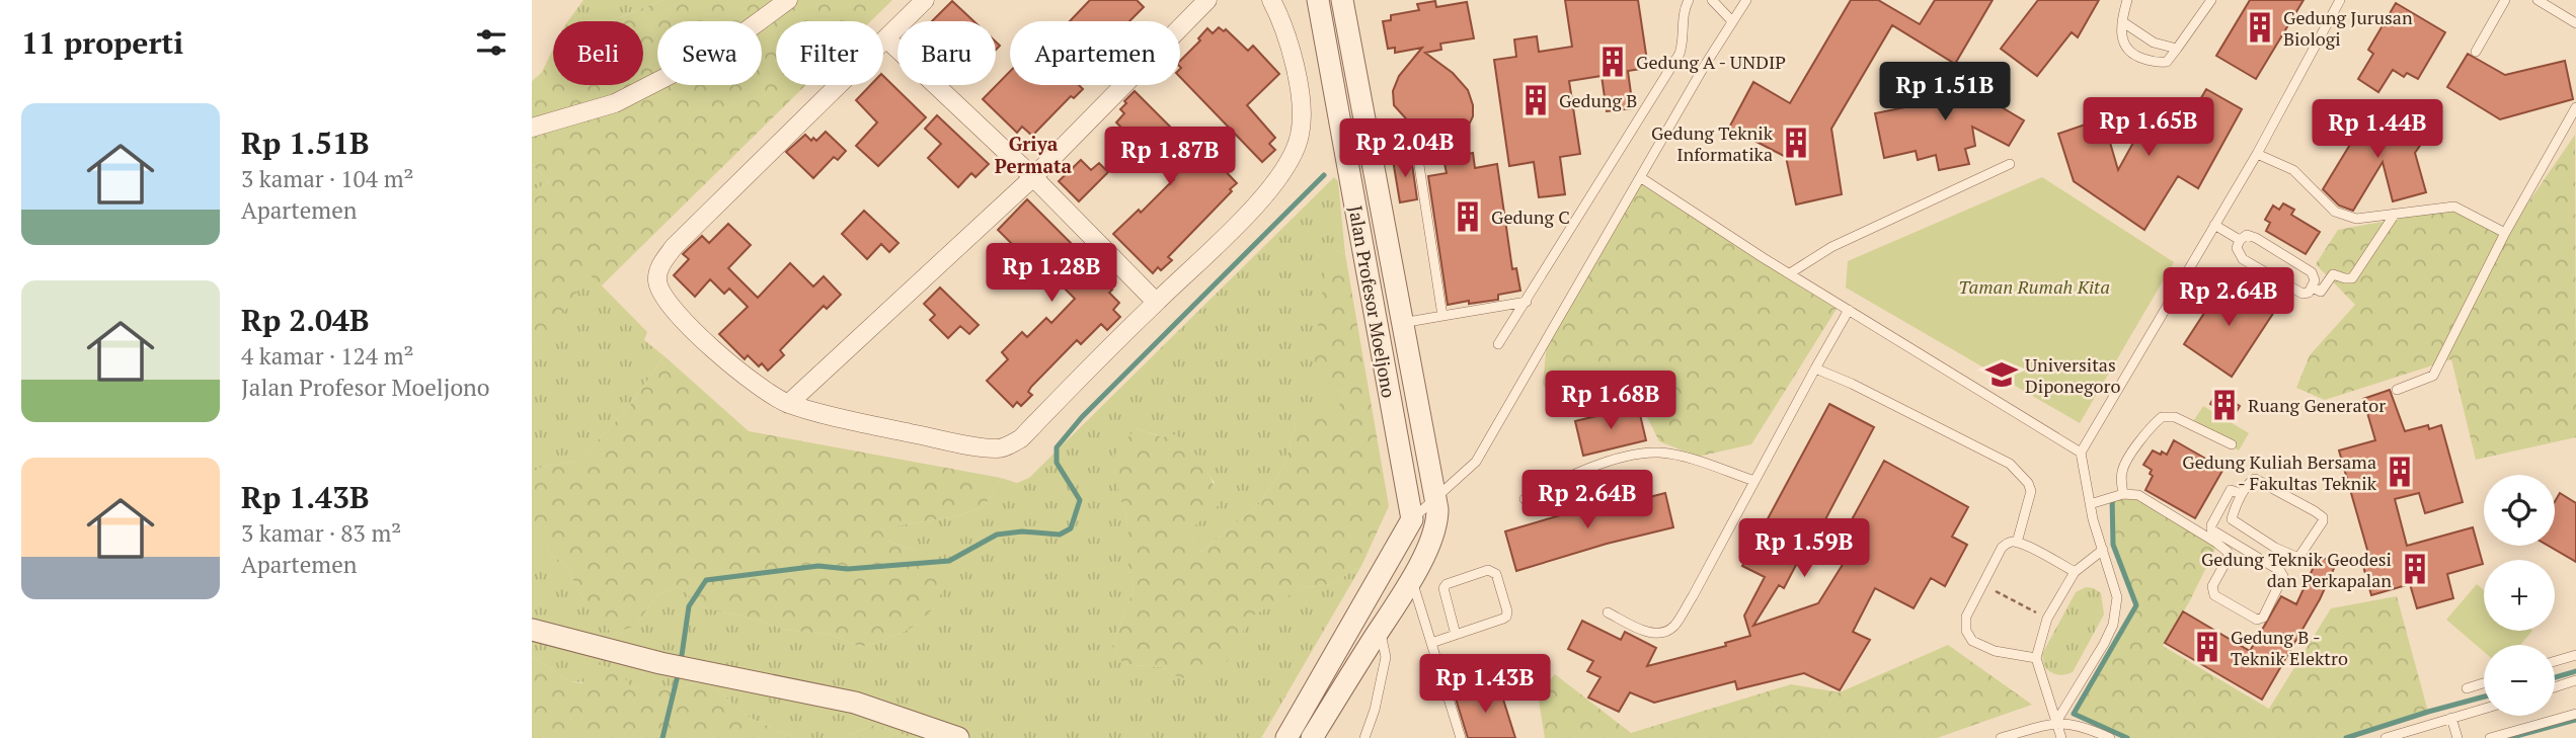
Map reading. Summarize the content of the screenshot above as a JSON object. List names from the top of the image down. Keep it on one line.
{"streets":{"street":["Jalan Profesor Moeljono"]},"districts":["Griya Permata"],"parks":["Taman Rumah Kita"],"places":{"building":["Gedung Jurusan Biologi","Gedung A - UNDIP","Gedung B","Gedung Teknik Informatika","Gedung C","Ruang Generator","Gedung Kuliah Bersama - Fakultas Teknik","Gedung Teknik Geodesi dan Perkapalan","Gedung B - Teknik Elektro"],"school or university":["Universitas Diponegoro"]},"page":{"heading":"11 properti","chip":["Beli","Sewa","Filter","Baru","Apartemen"],"price":["Rp 1.51B","Rp 1.65B","Rp 1.44B","Rp 2.04B","Rp 1.87B","Rp 1.28B","Rp 2.64B","Rp 1.68B","Rp 2.64B","Rp 1.59B","Rp 1.43B"],"list":[{"name":"Rp 1.51B","note":"3 kamar · 104 m² · Apartemen"},{"name":"Rp 2.04B","note":"4 kamar · 124 m² · Jalan Profesor Moeljono"},{"name":"Rp 1.43B","note":"3 kamar · 83 m² · Apartemen"}],"map_buttons":["+","−"]}}
